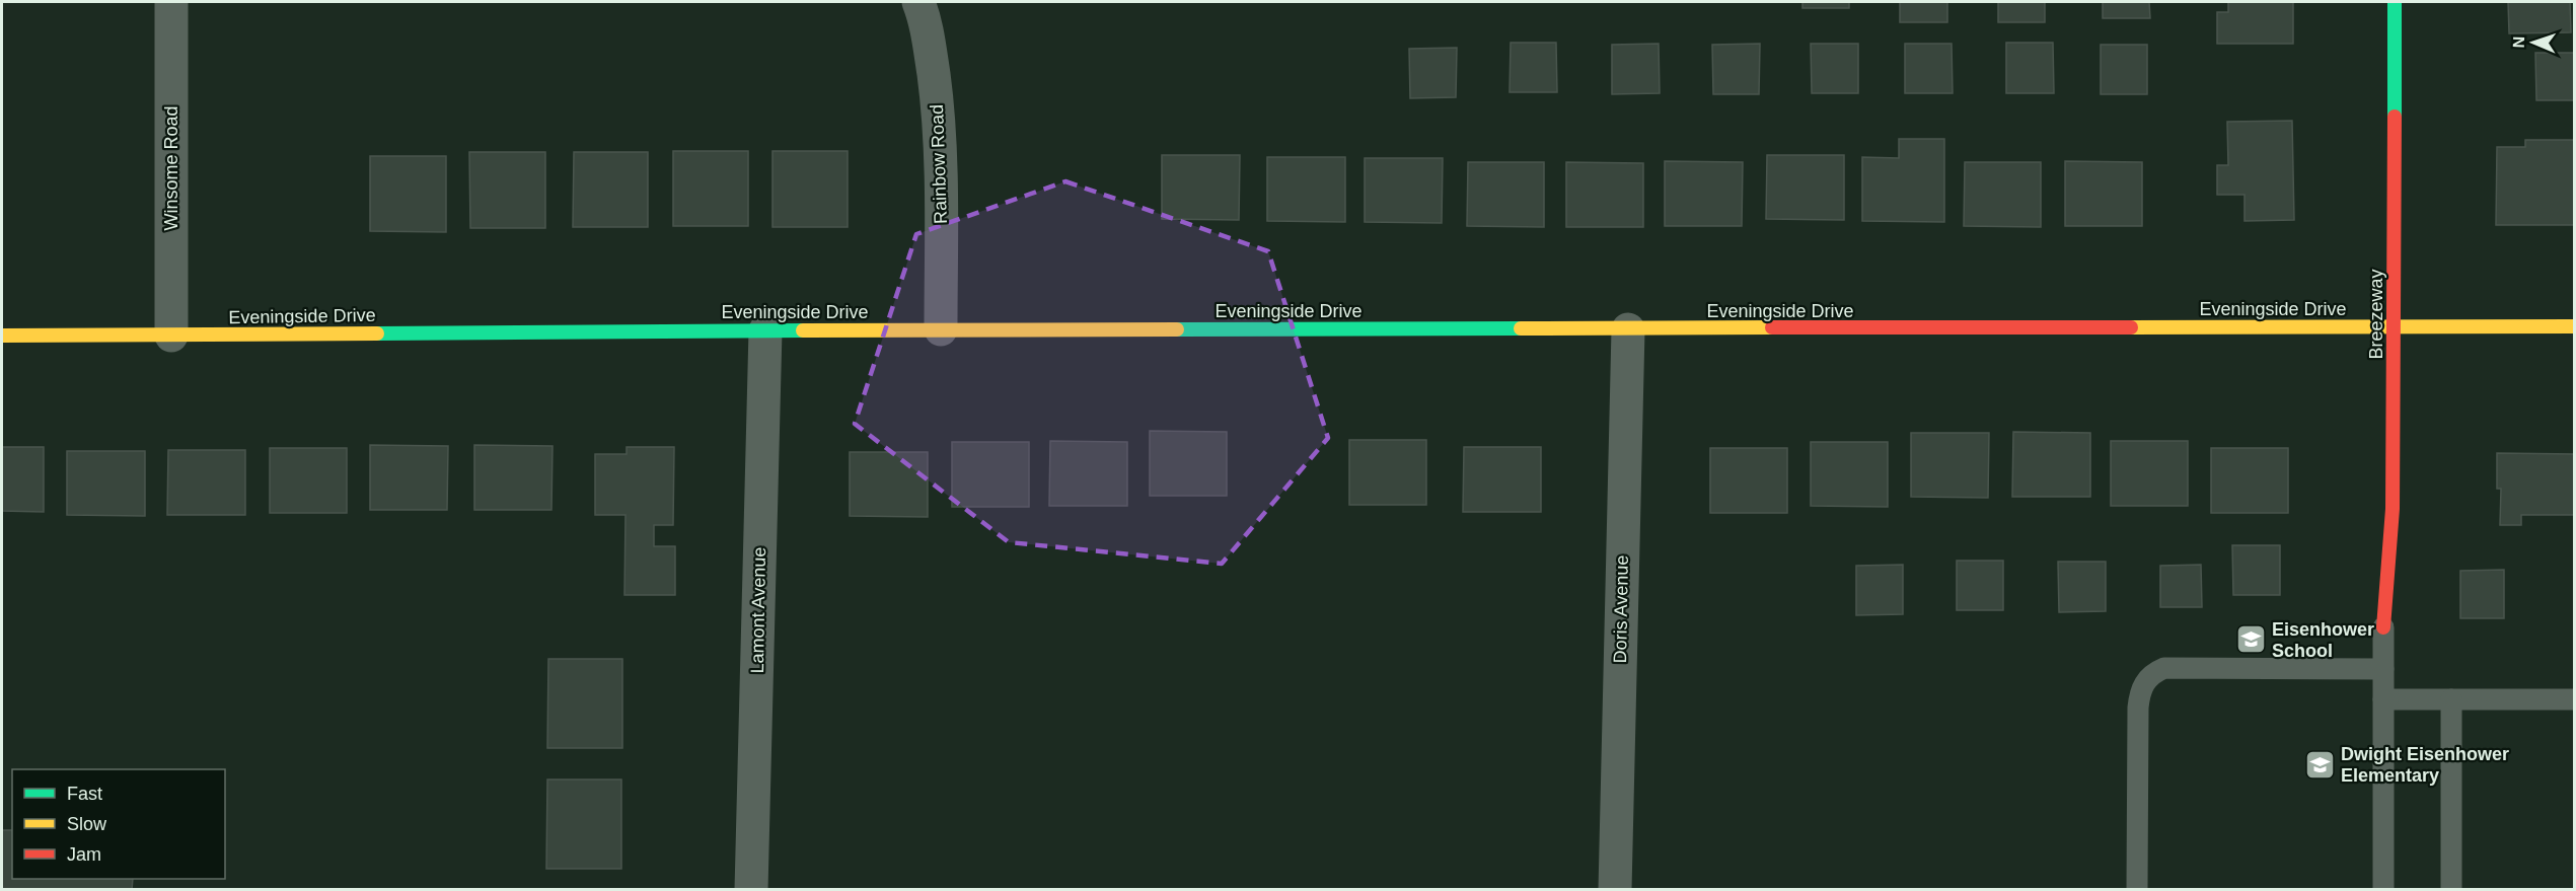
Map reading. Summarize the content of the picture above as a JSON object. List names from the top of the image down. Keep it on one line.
{"streets":{"street":["Rainbow Road","Winsome Road","Eveningside Drive","Breezeway","Doris Avenue","Lamont Avenue"]},"crossings":[["Rainbow Road","Eveningside Drive"],["Winsome Road","Eveningside Drive"],["Eveningside Drive","Breezeway"],["Eveningside Drive","Doris Avenue"],["Eveningside Drive","Lamont Avenue"]],"places":{"school or university":["Eisenhower School","Dwight Eisenhower Elementary"]},"legend":["Fast","Slow","Jam"],"north":"left"}
